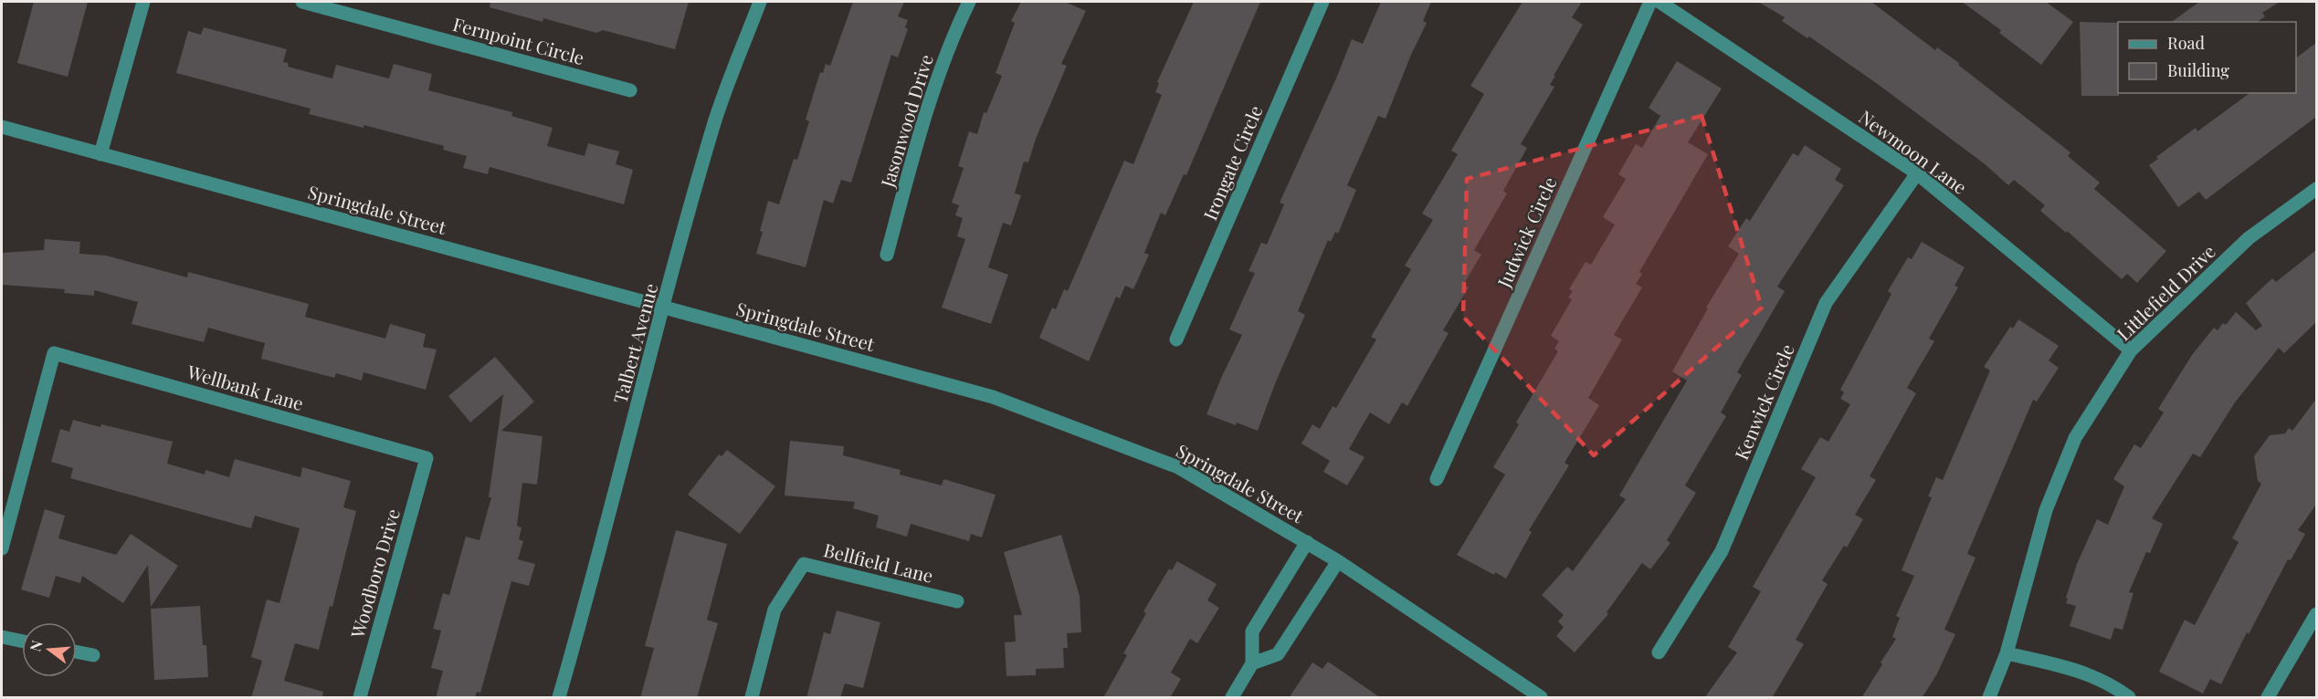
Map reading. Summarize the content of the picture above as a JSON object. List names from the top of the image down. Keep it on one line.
{"streets":{"street":["Fernpoint Circle","Jasonwood Drive","Newmoon Lane","Irongate Circle","Springdale Street","Judwick Circle","Littlefield Drive","Talbert Avenue","Wellbank Lane","Kenwick Circle","Bellfield Lane","Woodboro Drive"]},"crossings":[["Newmoon Lane","Littlefield Drive"],["Newmoon Lane","Kenwick Circle"],["Springdale Street","Talbert Avenue"],["Wellbank Lane","Woodboro Drive"]],"legend":["Road","Building"],"north":"left"}
